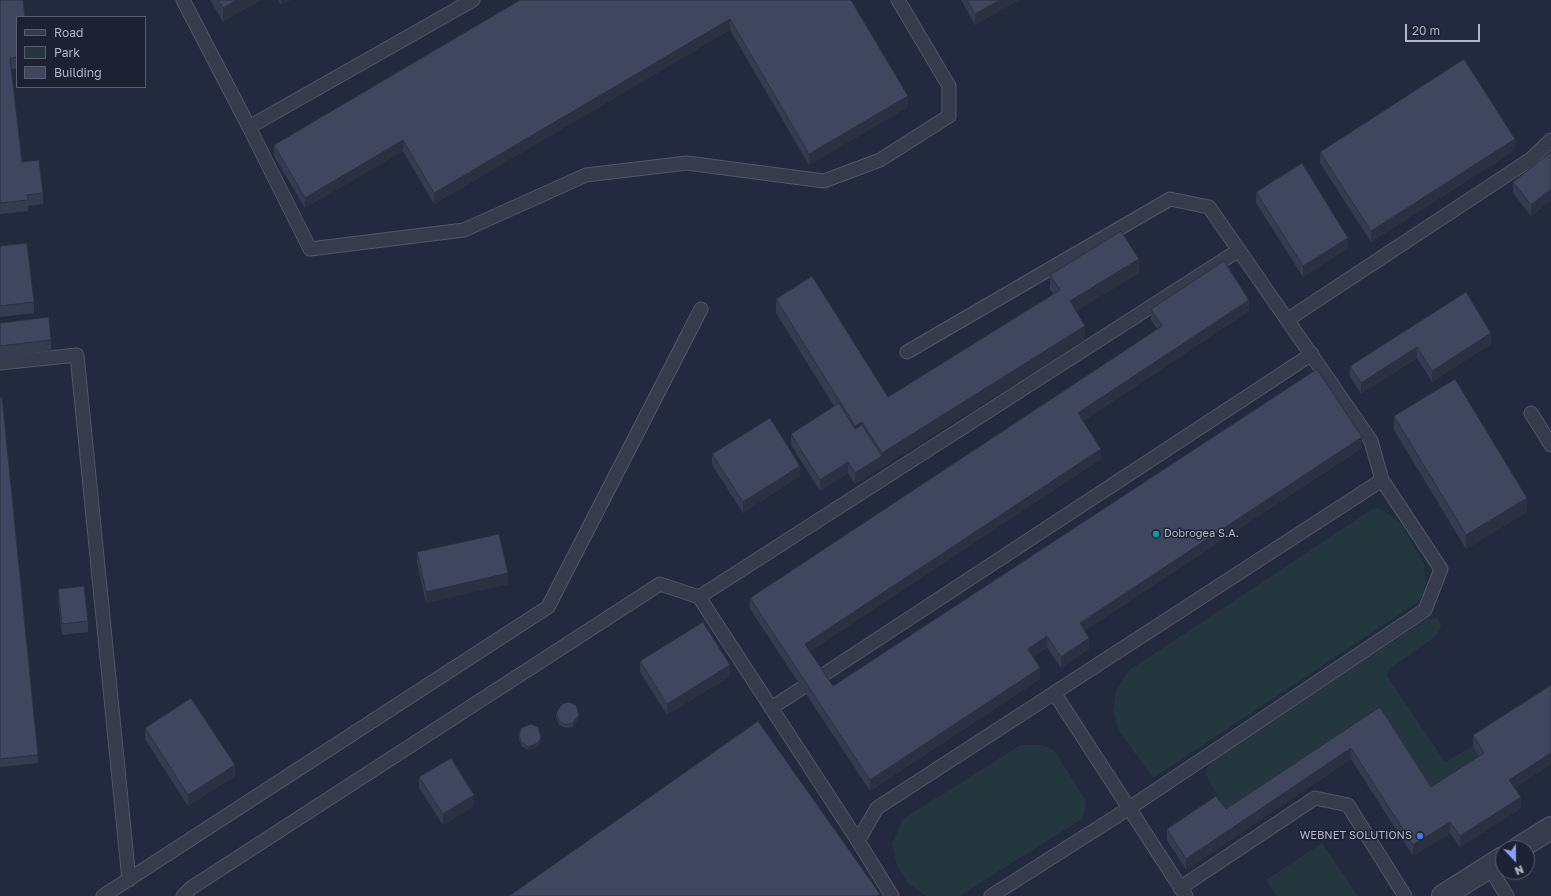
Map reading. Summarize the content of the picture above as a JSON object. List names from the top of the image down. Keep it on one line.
{"places":["Dobrogea S.A.","WEBNET SOLUTIONS"],"legend":["Road","Park","Building"],"scale_bar":"20 m","north":"bottom"}
